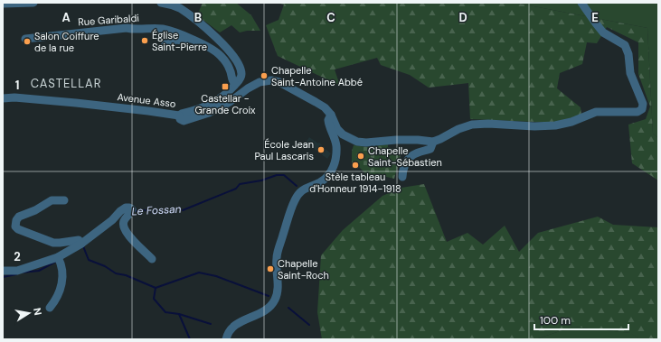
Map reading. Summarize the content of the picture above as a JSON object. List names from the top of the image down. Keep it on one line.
{"streets":{"street":["Rue Garibaldi","Avenue Asso"]},"districts":["CASTELLAR"],"water":["Le Fossan"],"places":{"other":["Église Saint-Pierre","Salon Coiffure de la rue","Chapelle Saint-Antoine Abbé","École Jean Paul Lascaris","Chapelle Saint-Sébastien","Stèle tableau d'Honneur 1914-1918","Chapelle Saint-Roch"],"transit":["Castellar - Grande Croix"]},"scale_bar":"100 m","north":"right","grid":{"columns":["A","B","C","D","E"],"rows":["1","2"]}}
